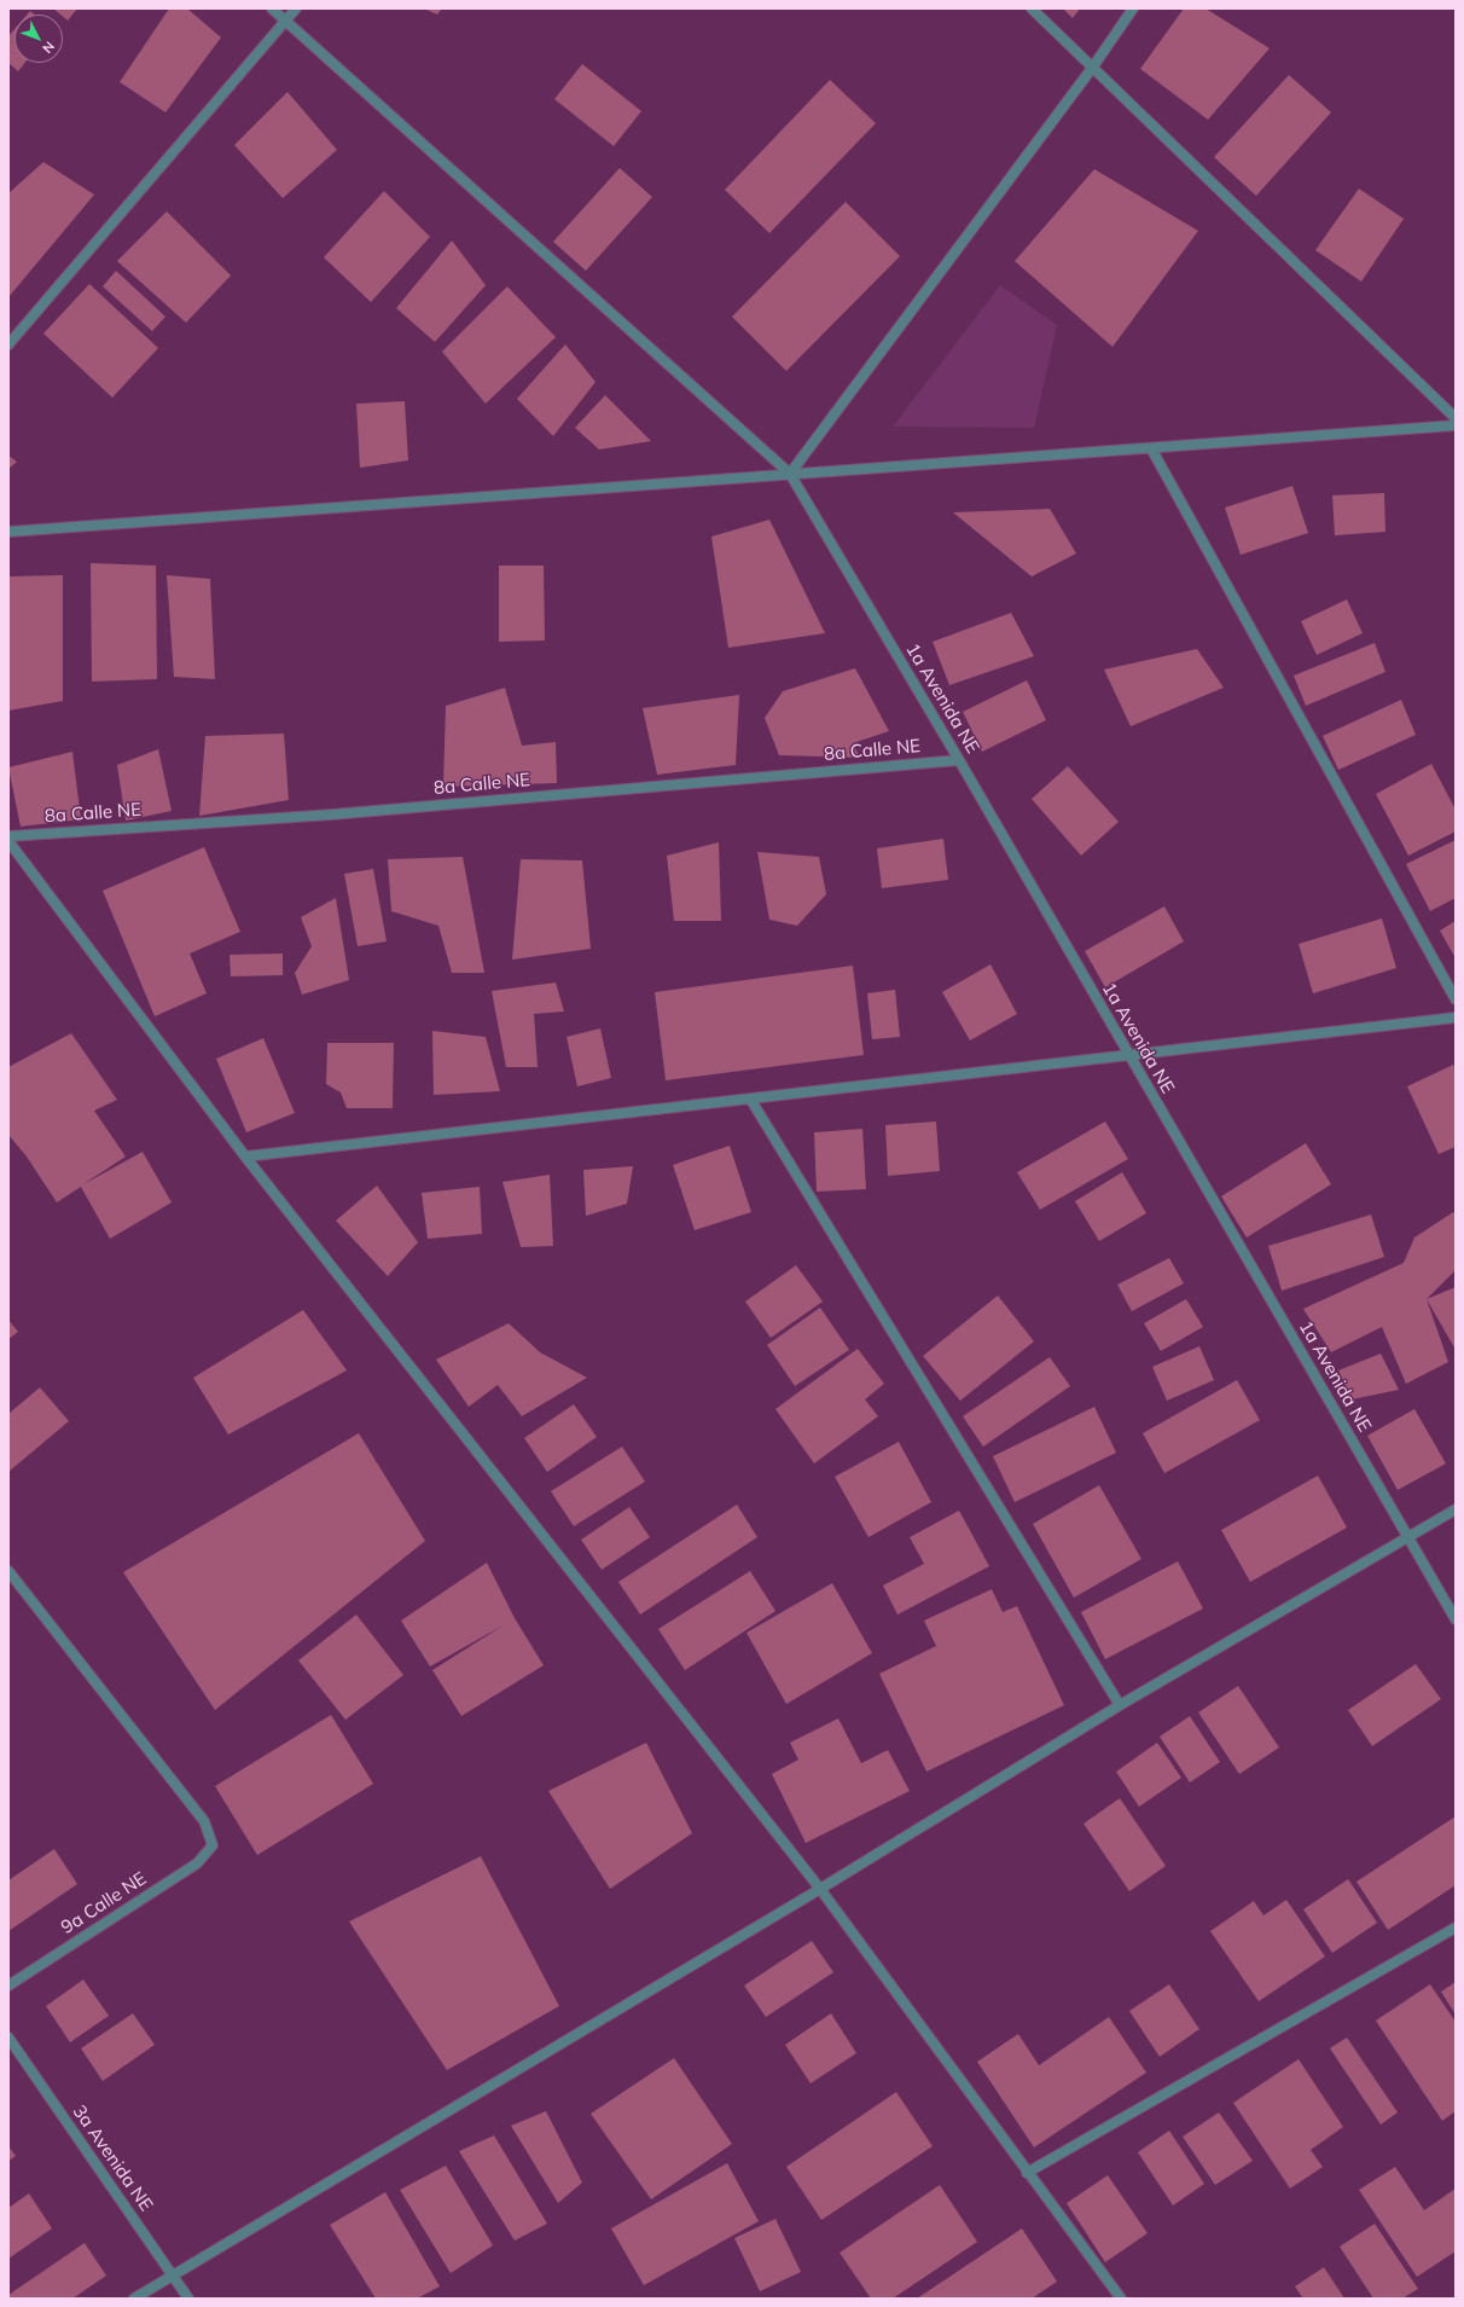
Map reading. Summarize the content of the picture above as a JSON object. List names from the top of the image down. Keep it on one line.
{"streets":{"street":["1a Avenida NE","8a Calle NE","9a Calle NE","3a Avenida NE"]},"crossings":[["1a Avenida NE","8a Calle NE"]],"north":"bottom right"}
